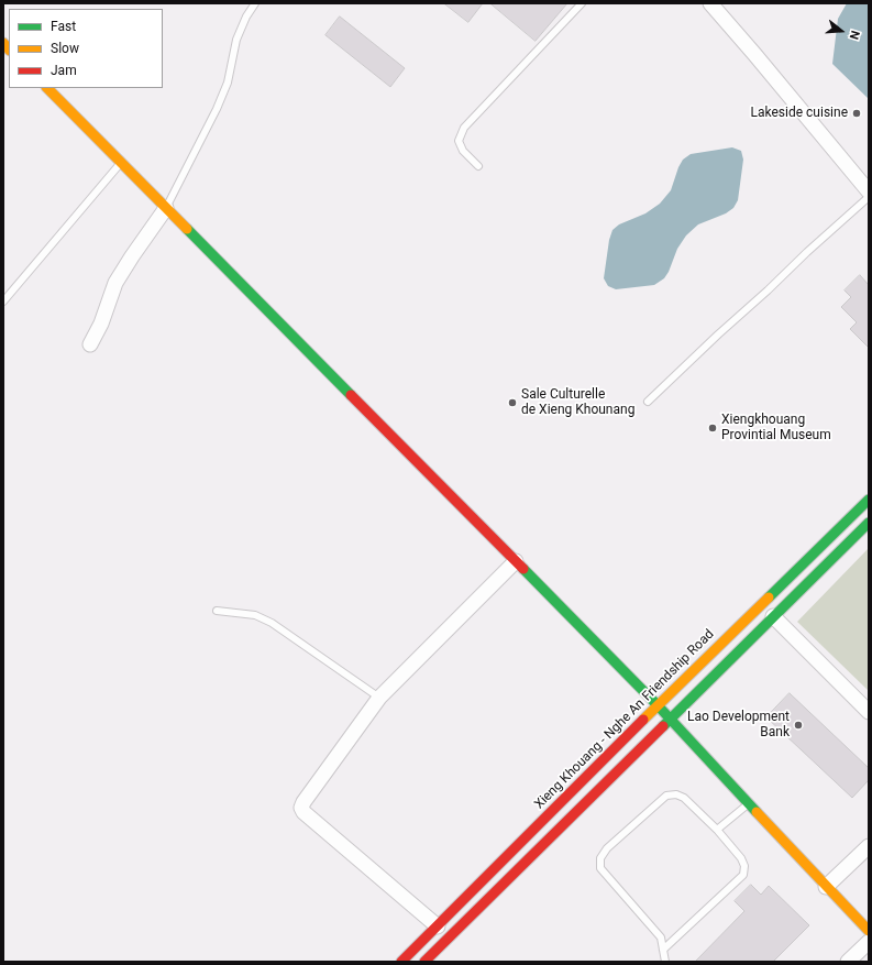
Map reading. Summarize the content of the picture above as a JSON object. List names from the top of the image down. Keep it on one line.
{"streets":{"street":["Xieng Khouang - Nghe An Friendship Road"]},"places":["Lakeside cuisine","Sale Culturelle de Xieng Khounang","Xiengkhouang Provintial Museum","Lao Development Bank"],"legend":["Fast","Slow","Jam"],"north":"right"}
